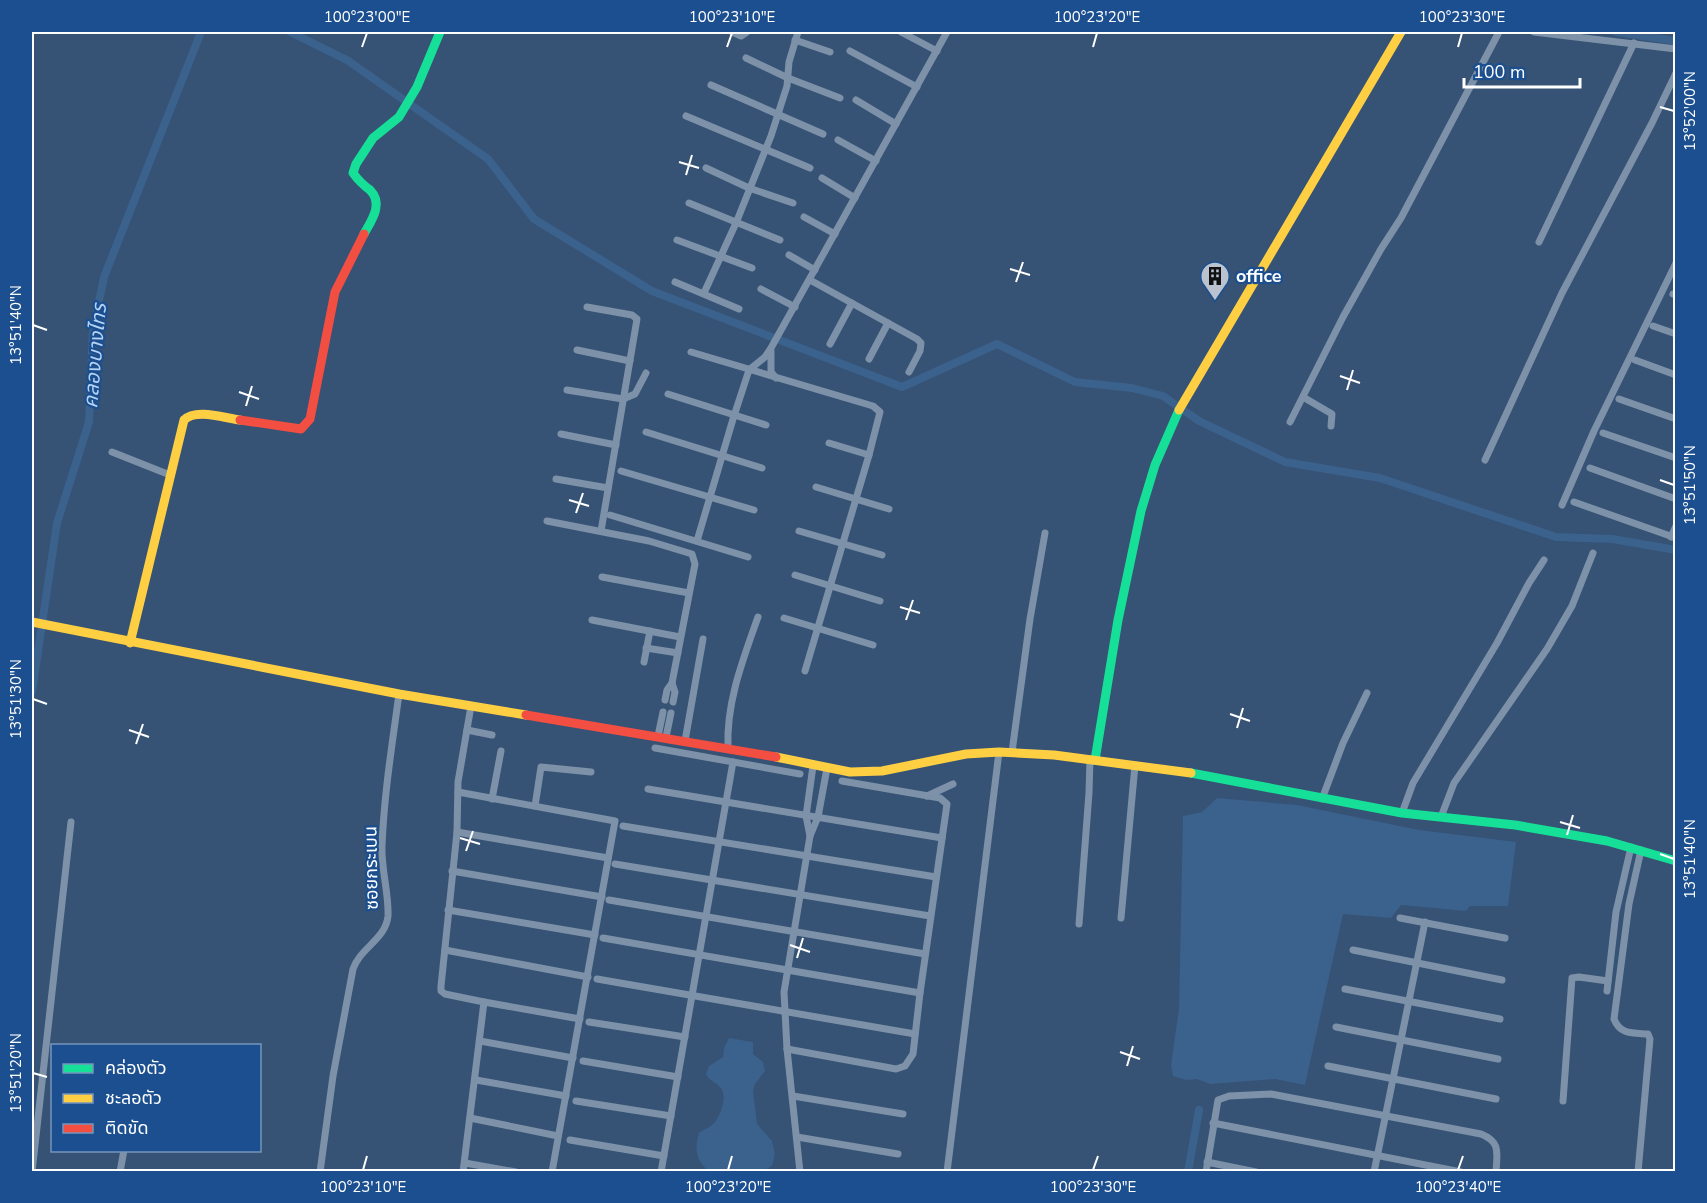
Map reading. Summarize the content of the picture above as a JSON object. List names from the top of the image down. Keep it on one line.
{"streets":{"street":["ซอยกระเบน"]},"water":["คลองบางไทร"],"places":{"building":["office"]},"legend":["คล่องตัว","ชะลอตัว","ติดขัด"],"scale_bar":"100 m","coordinates":["100°23'00\"E","100°23'10\"E","100°23'20\"E","100°23'30\"E","13°52'00\"N","13°51'40\"N","13°51'50\"N","13°51'30\"N","13°51'20\"N","100°23'40\"E"]}
